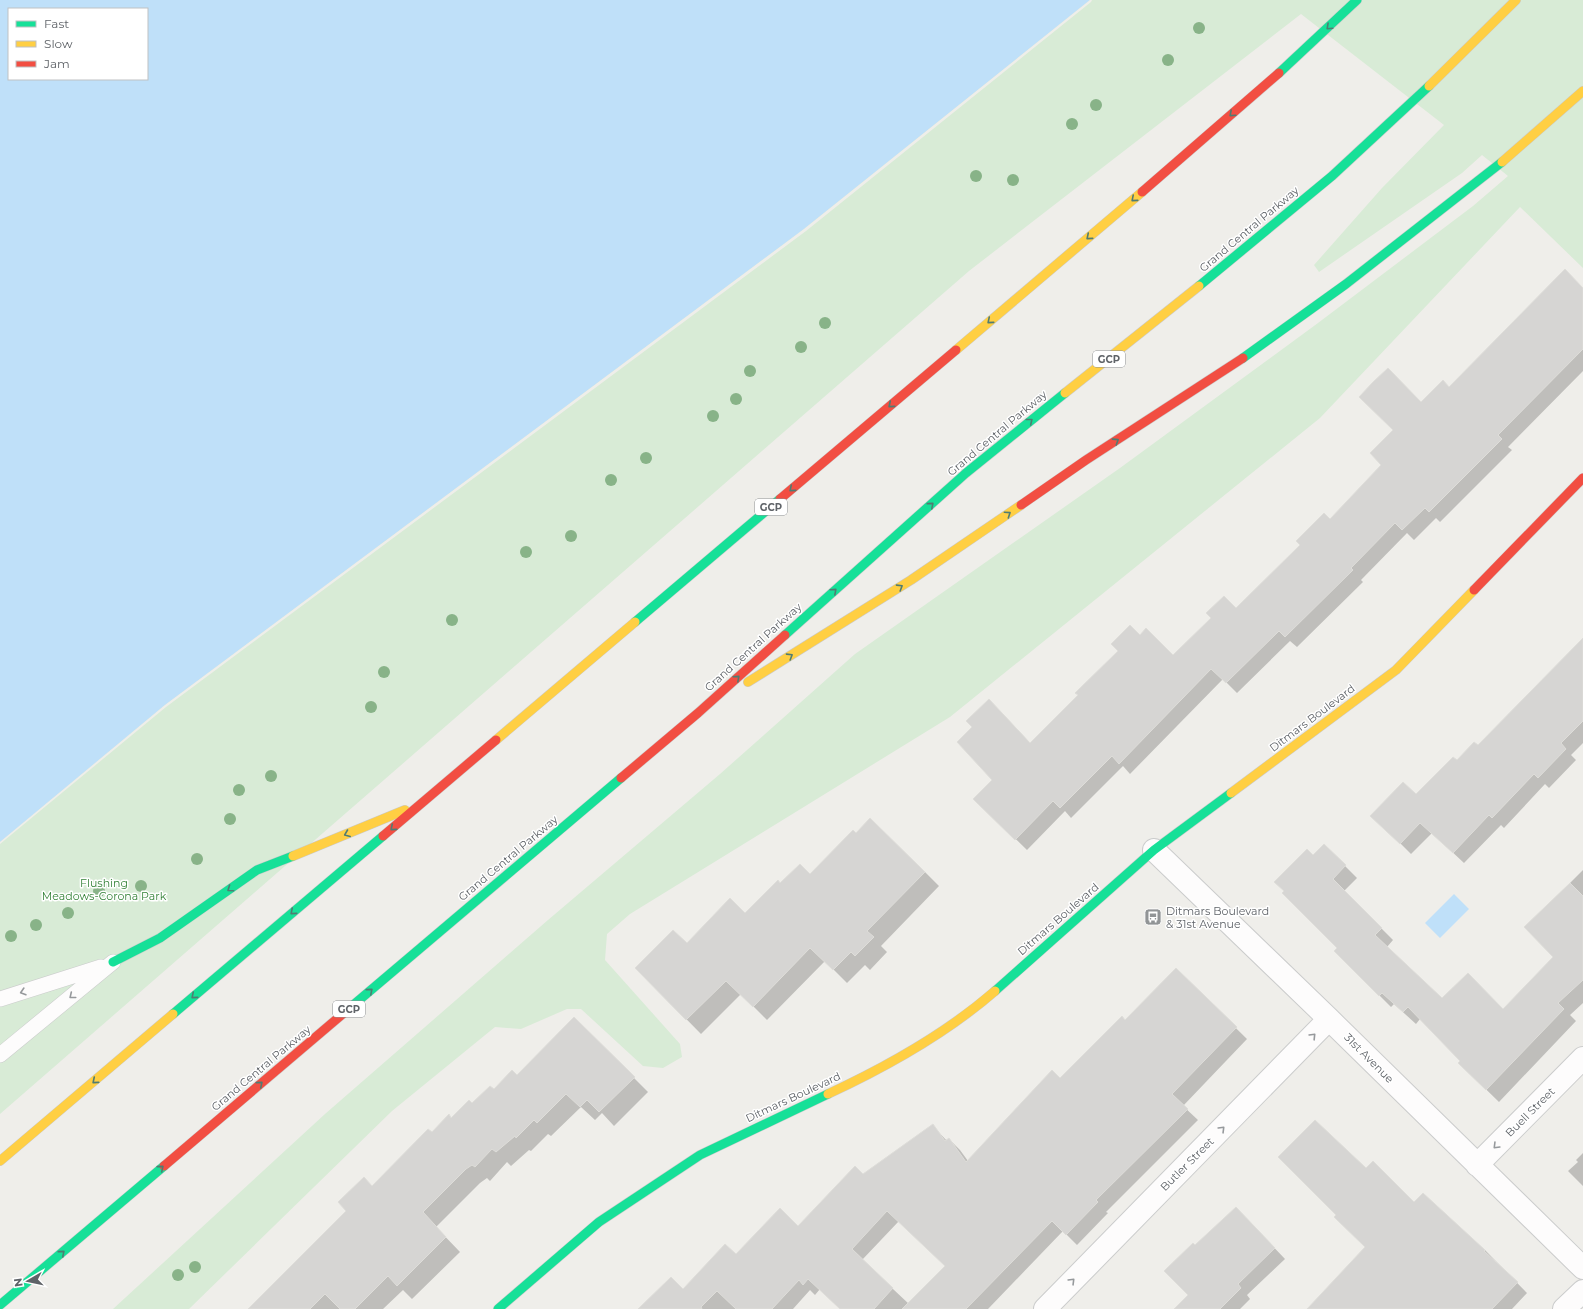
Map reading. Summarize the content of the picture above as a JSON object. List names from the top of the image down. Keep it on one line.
{"streets":{"main road":["Grand Central Parkway","GCP","Ditmars Boulevard"],"street":["31st Avenue","Buell Street","Butler Street"]},"crossings":[["Ditmars Boulevard","31st Avenue"],["31st Avenue","Buell Street"],["31st Avenue","Butler Street"]],"one_way":["Buell Street","Butler Street"],"parks":["Flushing Meadows-Corona Park"],"places":{"bus stop":["Ditmars Boulevard & 31st Avenue"]},"legend":["Fast","Slow","Jam"],"north":"left"}
